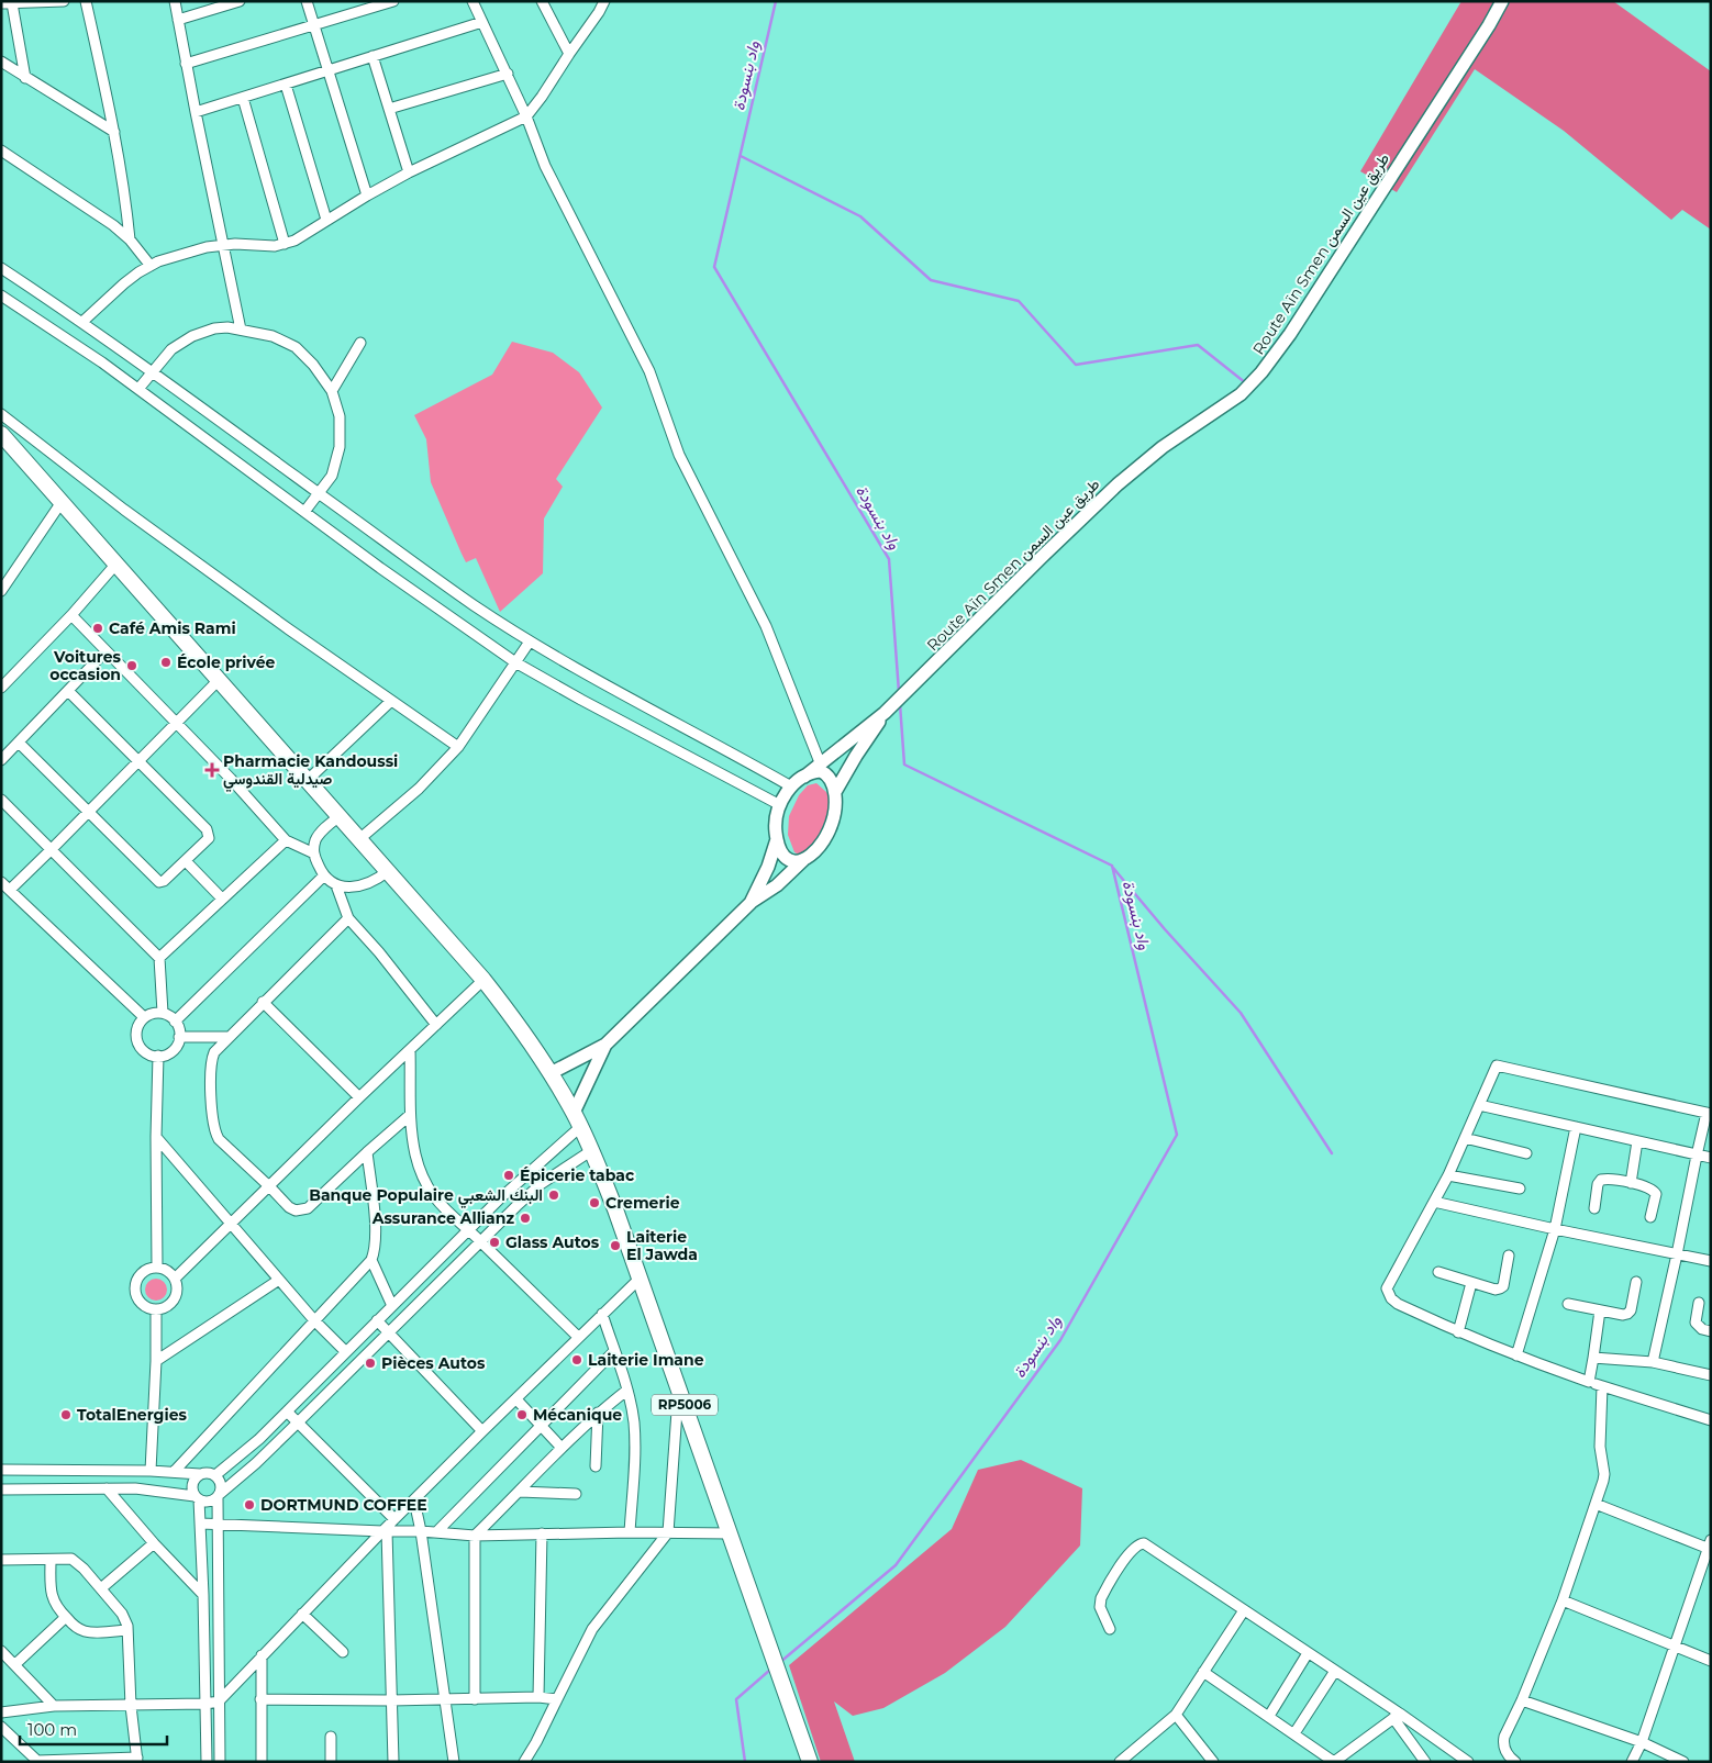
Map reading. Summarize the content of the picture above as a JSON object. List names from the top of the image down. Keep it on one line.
{"streets":{"main road":["RP5006"],"street":["Route Aïn Smen طريق عين السمن"]},"water":["واد بنسودة"],"places":{"other":["Café Amis Rami","École privée","Voitures occasion","Épicerie tabac","Banque Populaire البنك الشعبي","Cremerie","Assurance Allianz","Glass Autos","Laiterie El Jawda","Laiterie Imane","Pièces Autos","TotalEnergies","Mécanique","DORTMUND COFFEE"],"health":["Pharmacie Kandoussi صيدلية القندوسي"]},"scale_bar":"100 m"}
